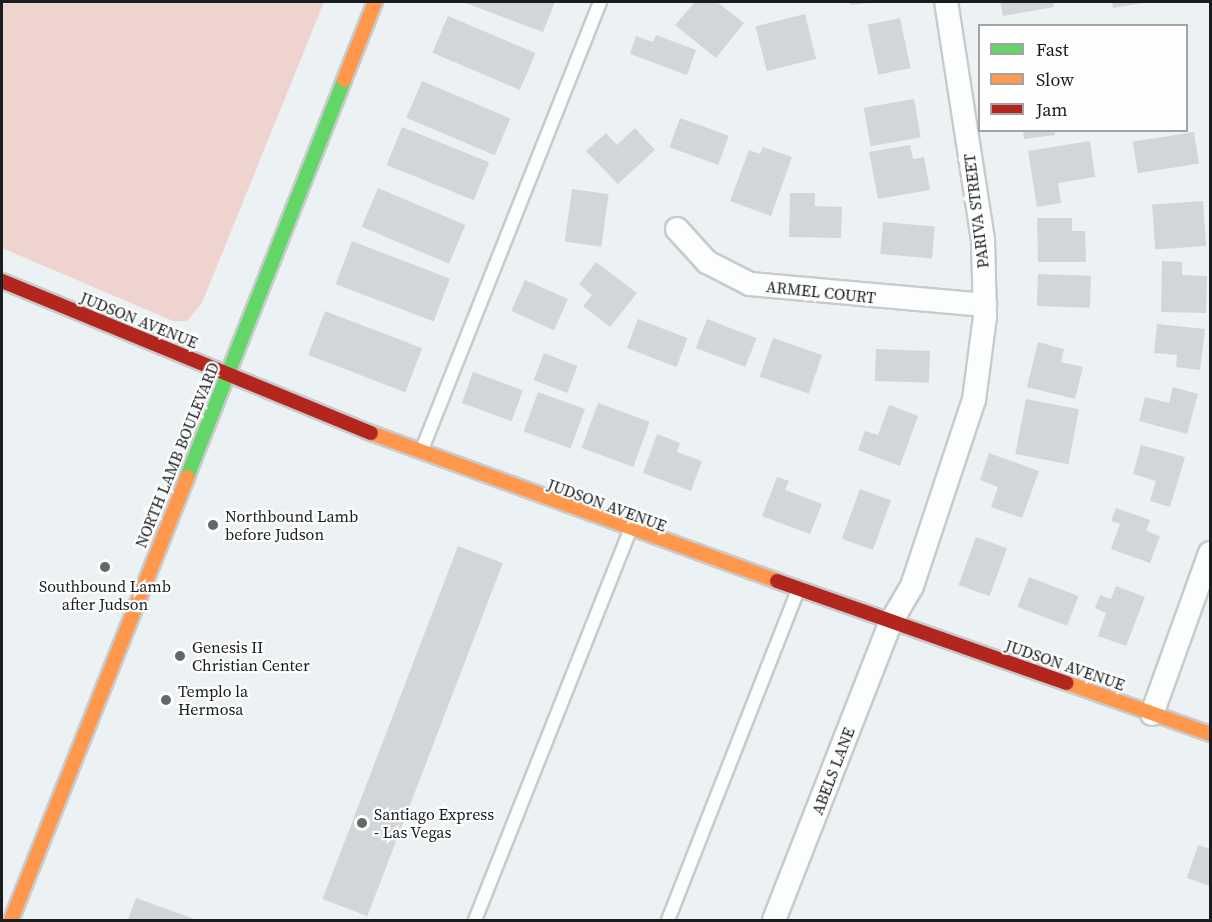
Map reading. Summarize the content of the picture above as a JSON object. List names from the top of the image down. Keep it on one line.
{"streets":{"street":["PARIVA STREET","ARMEL COURT","JUDSON AVENUE","NORTH LAMB BOULEVARD","ABELS LANE"]},"crossings":[["PARIVA STREET","ARMEL COURT"],["PARIVA STREET","JUDSON AVENUE"],["PARIVA STREET","ABELS LANE"],["JUDSON AVENUE","NORTH LAMB BOULEVARD"],["JUDSON AVENUE","ABELS LANE"]],"places":["Northbound Lamb before Judson","Southbound Lamb after Judson","Genesis II Christian Center","Templo la Hermosa","Santiago Express - Las Vegas"],"legend":["Fast","Slow","Jam"]}
